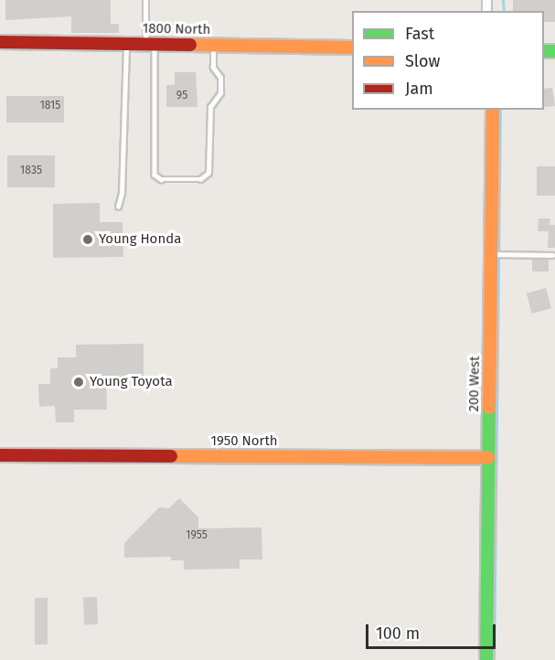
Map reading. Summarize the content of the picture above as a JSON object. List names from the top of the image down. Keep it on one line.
{"streets":{"street":["1800 North","200 West","1950 North"]},"crossings":[["200 West","1950 North"]],"places":["Young Honda","Young Toyota"],"house_numbers":["95","1815","1835","1955"],"legend":["Fast","Slow","Jam"],"scale_bar":"100 m"}
